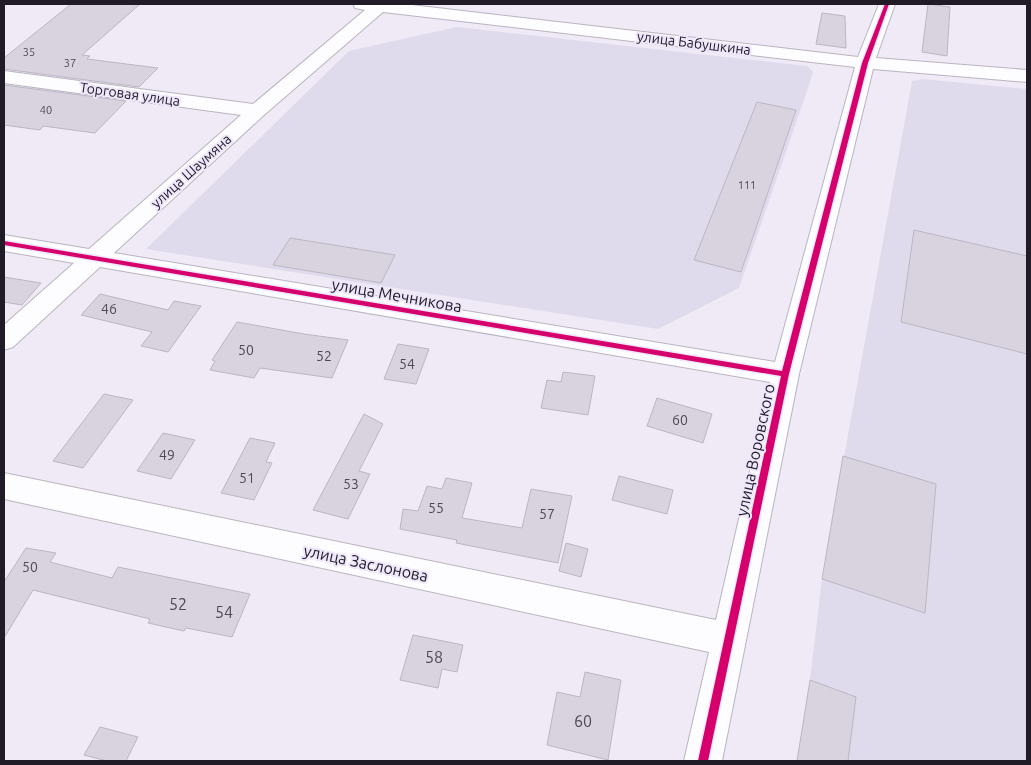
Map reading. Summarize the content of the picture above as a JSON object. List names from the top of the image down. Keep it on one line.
{"streets":{"street":["улица Бабушкина","Торговая улица","улица Шаумяна","улица Мечникова","улица Воровского","улица Заслонова"]},"crossings":[["улица Бабушкина","улица Шаумяна"],["улица Бабушкина","улица Воровского"],["Торговая улица","улица Шаумяна"],["улица Шаумяна","улица Мечникова"],["улица Мечникова","улица Воровского"],["улица Воровского","улица Заслонова"]],"house_numbers":["35","37","40","111","46","50","52","54","60","49","51","53","55","57","50","52","54","58","60"]}
